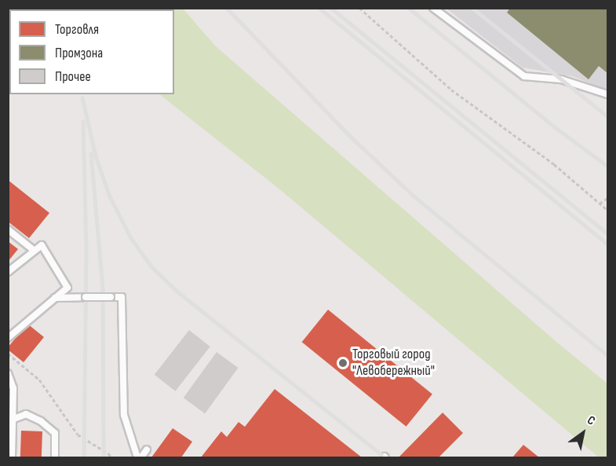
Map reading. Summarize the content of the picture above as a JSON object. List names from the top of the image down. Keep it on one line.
{"places":["Торговый город \"Левобережный\""],"legend":["Торговля","Промзона","Прочее"],"north":"top right"}
